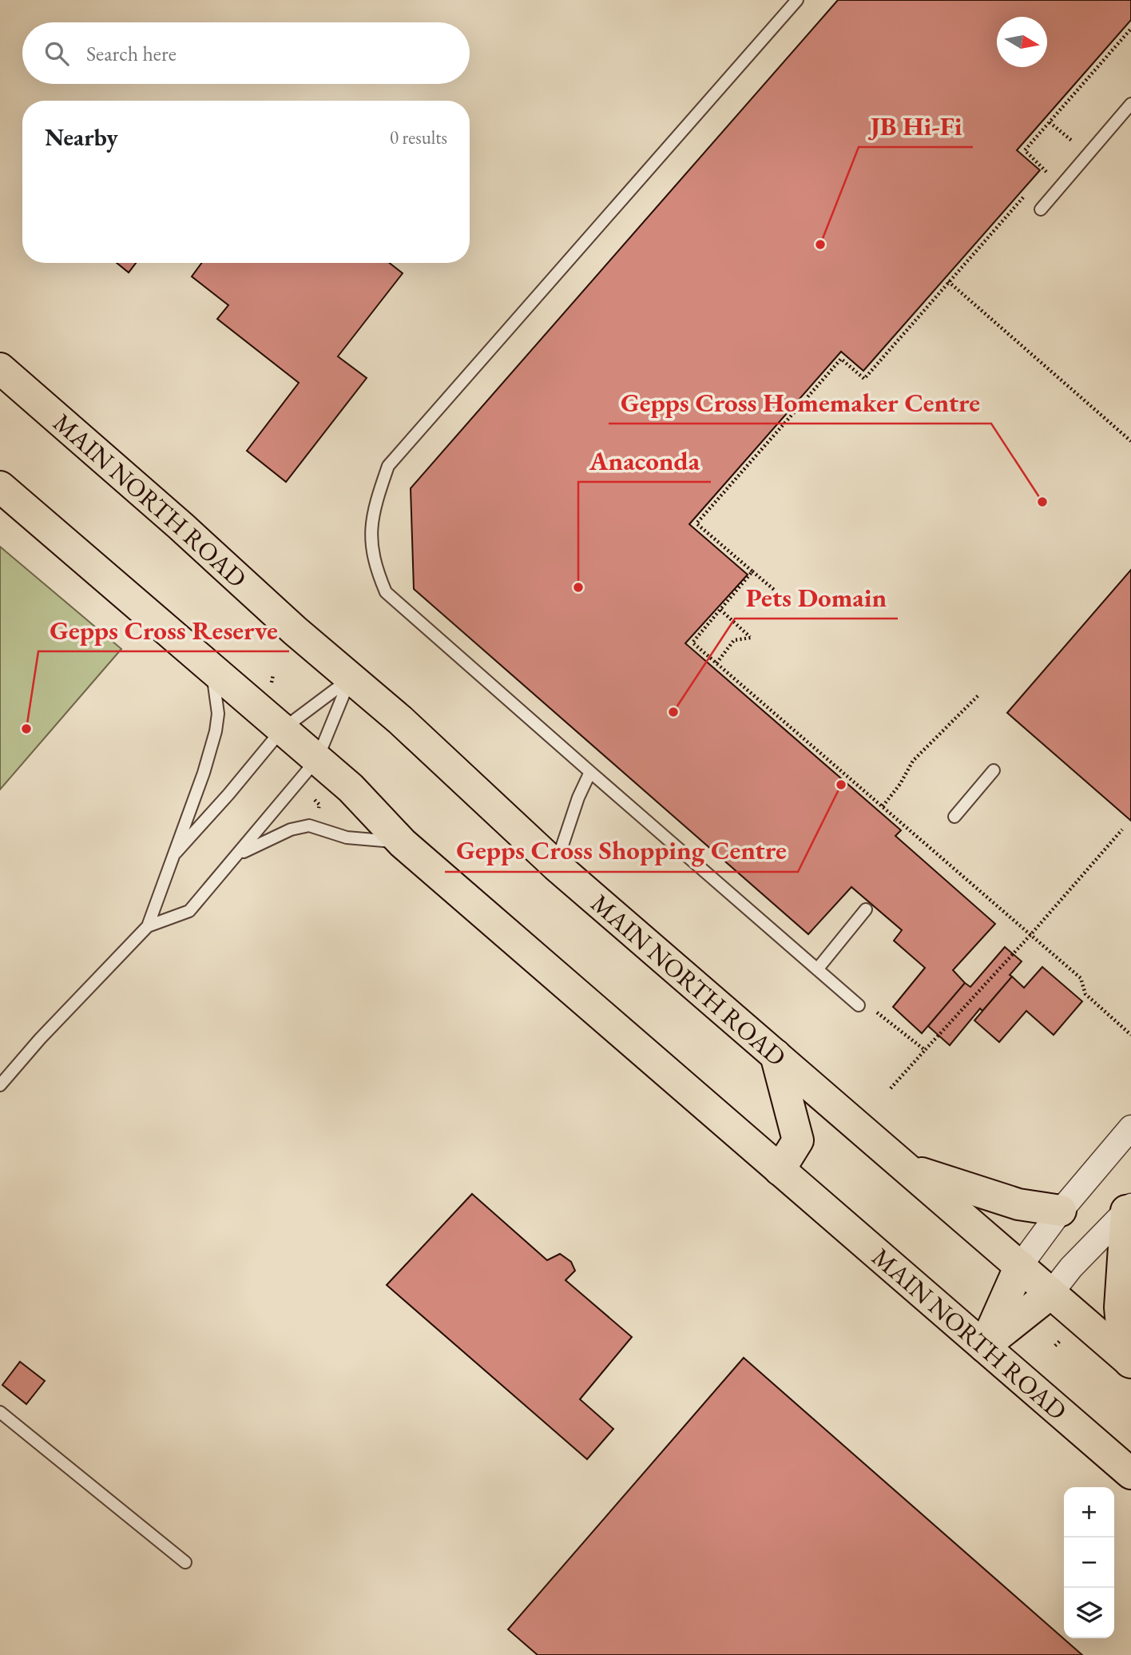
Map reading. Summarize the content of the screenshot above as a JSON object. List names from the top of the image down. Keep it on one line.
{"streets":{"highway":["MAIN NORTH ROAD"]},"places":["JB Hi-Fi","Gepps Cross Homemaker Centre","Anaconda","Pets Domain","Gepps Cross Reserve","Gepps Cross Shopping Centre"],"north":"right","page":{"search":"Search here","heading":["Nearby","0 results"],"map_buttons":["+","−"]}}
